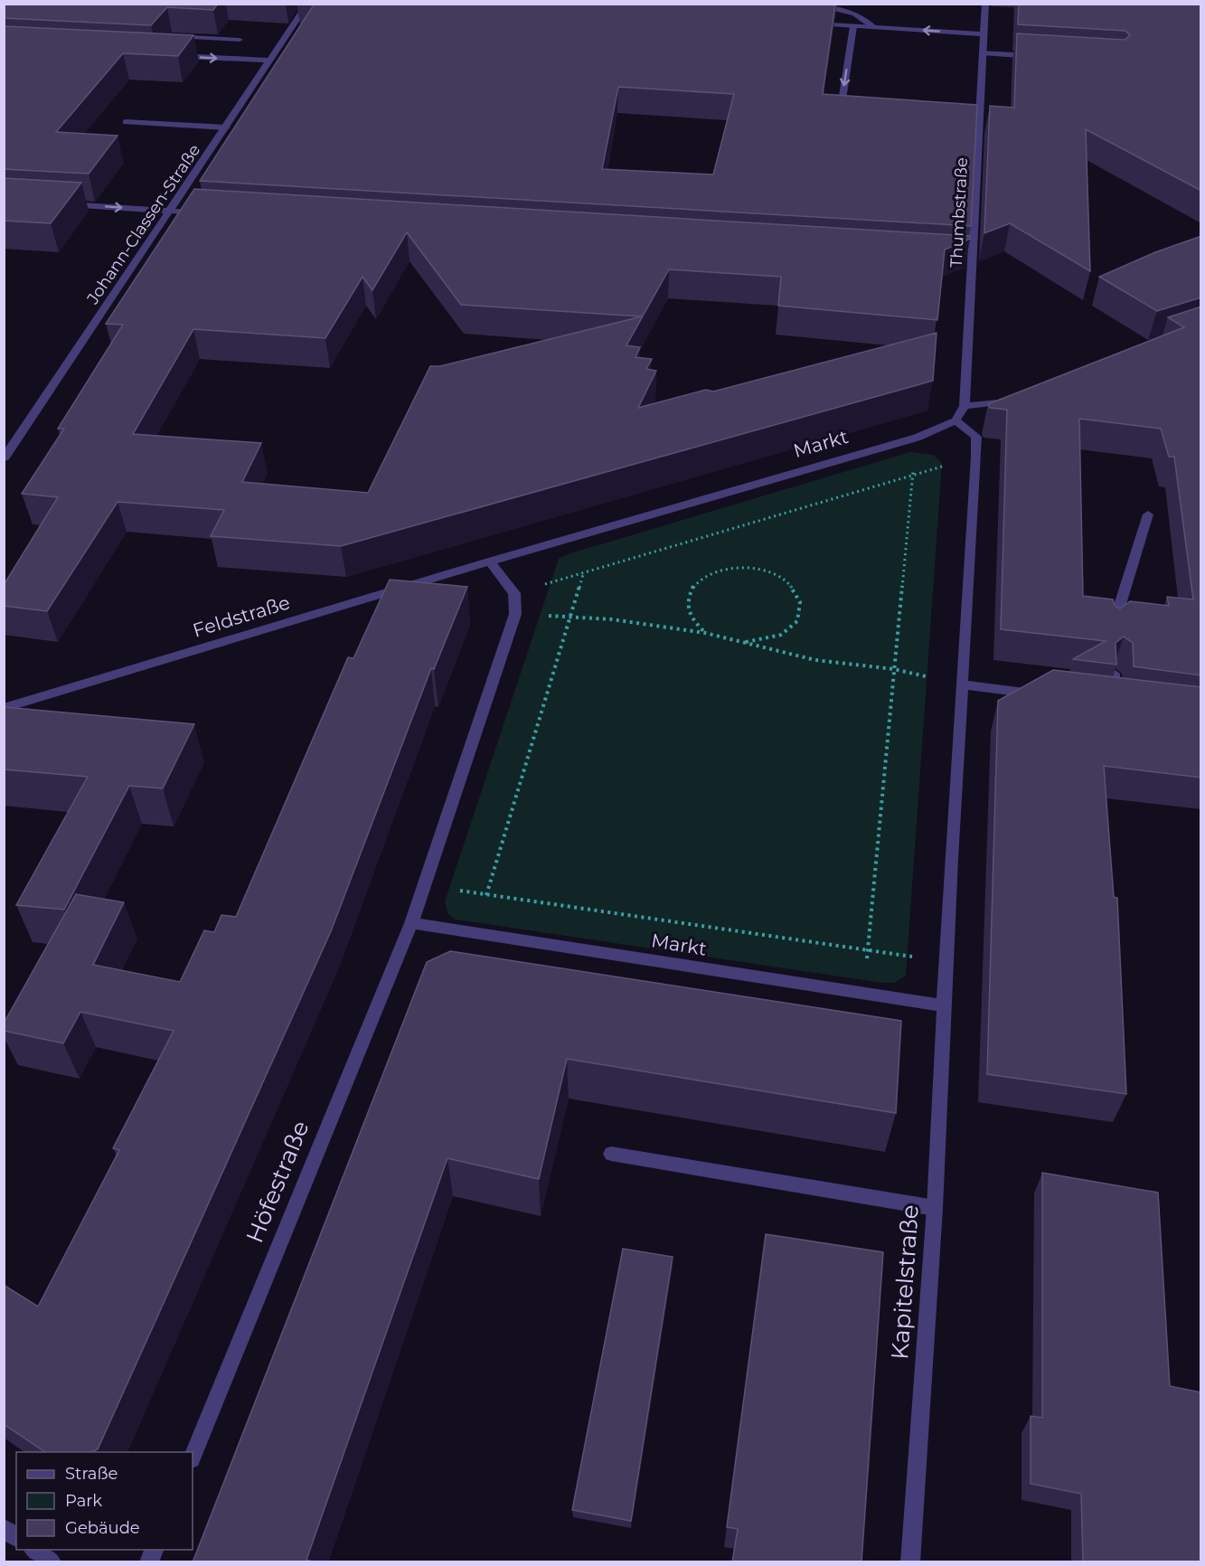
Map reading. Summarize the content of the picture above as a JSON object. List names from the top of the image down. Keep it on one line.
{"streets":{"street":["Thumbstraße","Johann-Classen-Straße","Markt","Feldstraße","Höfestraße","Kapitelstraße"]},"crossings":[["Thumbstraße","Markt"],["Markt","Feldstraße"],["Markt","Höfestraße"],["Markt","Kapitelstraße"]],"legend":["Straße","Park","Gebäude"]}
